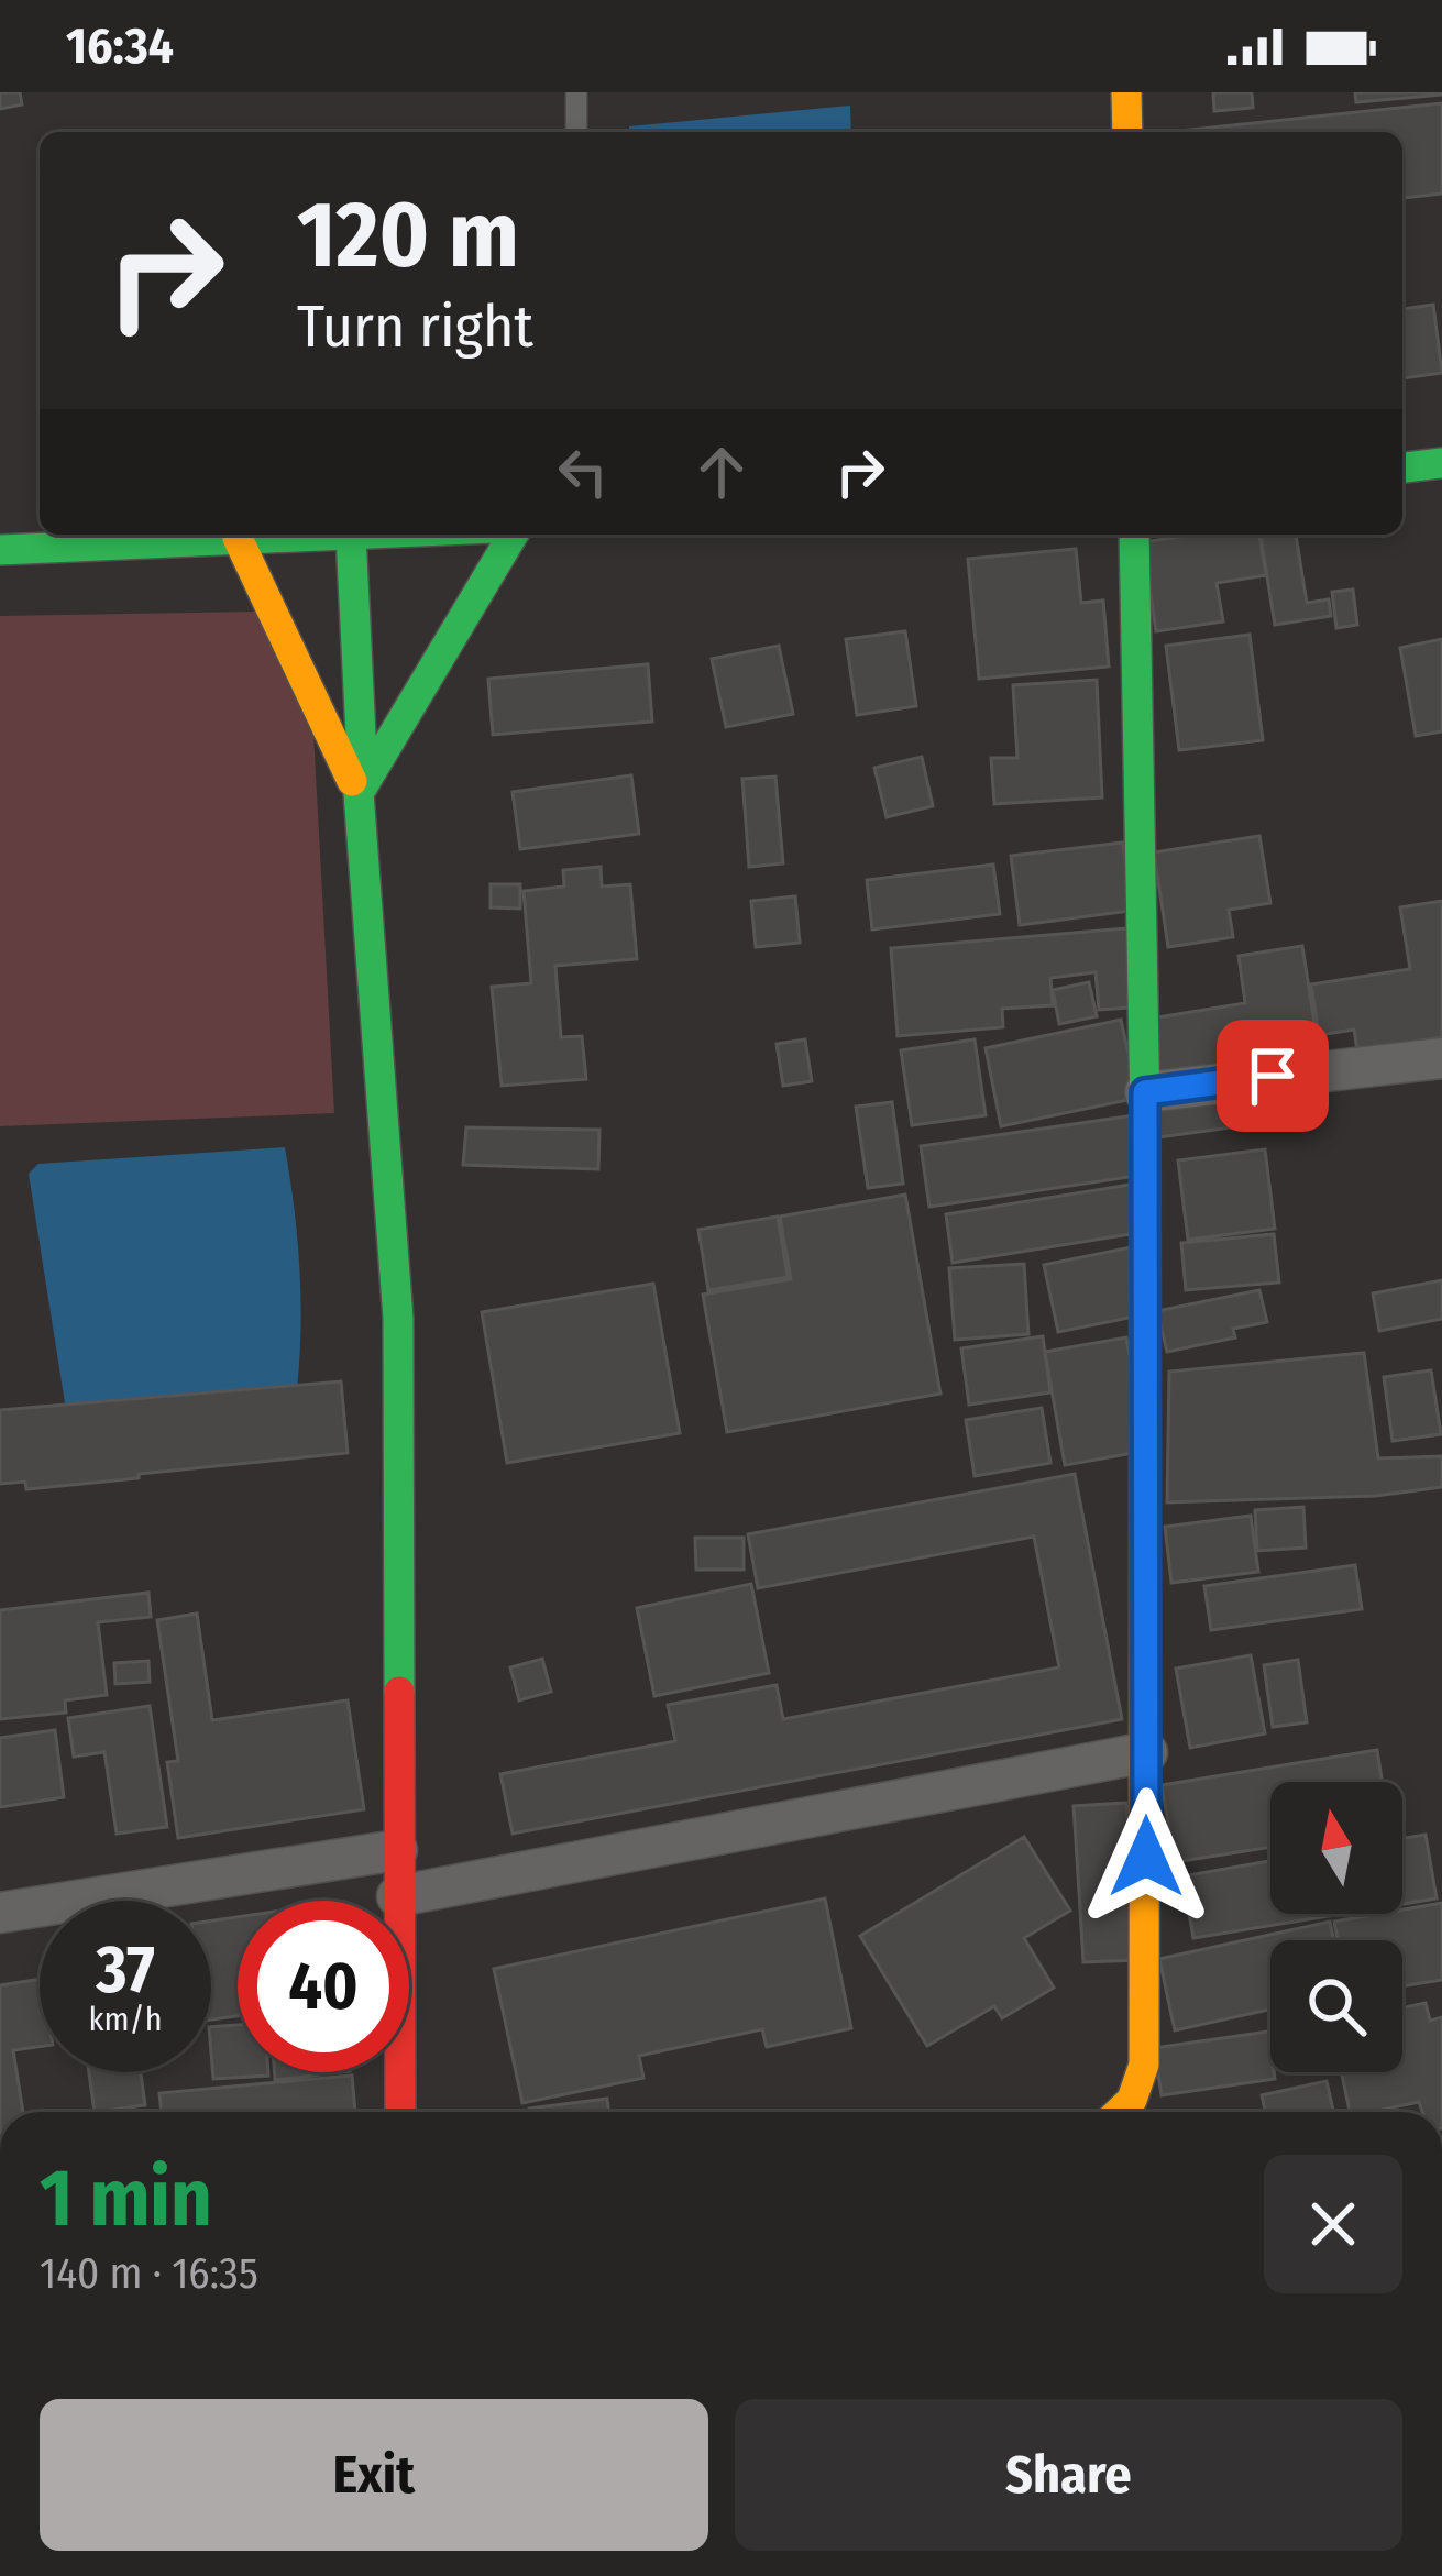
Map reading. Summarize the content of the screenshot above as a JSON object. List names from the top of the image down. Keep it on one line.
{"north":"top","page":{"status":"16:34","turn":["120 m","Turn right"],"speed":"37 km/h","limit":"40","heading":["1 min","140 m · 16:35"],"buttons":["Exit","Share"]}}
